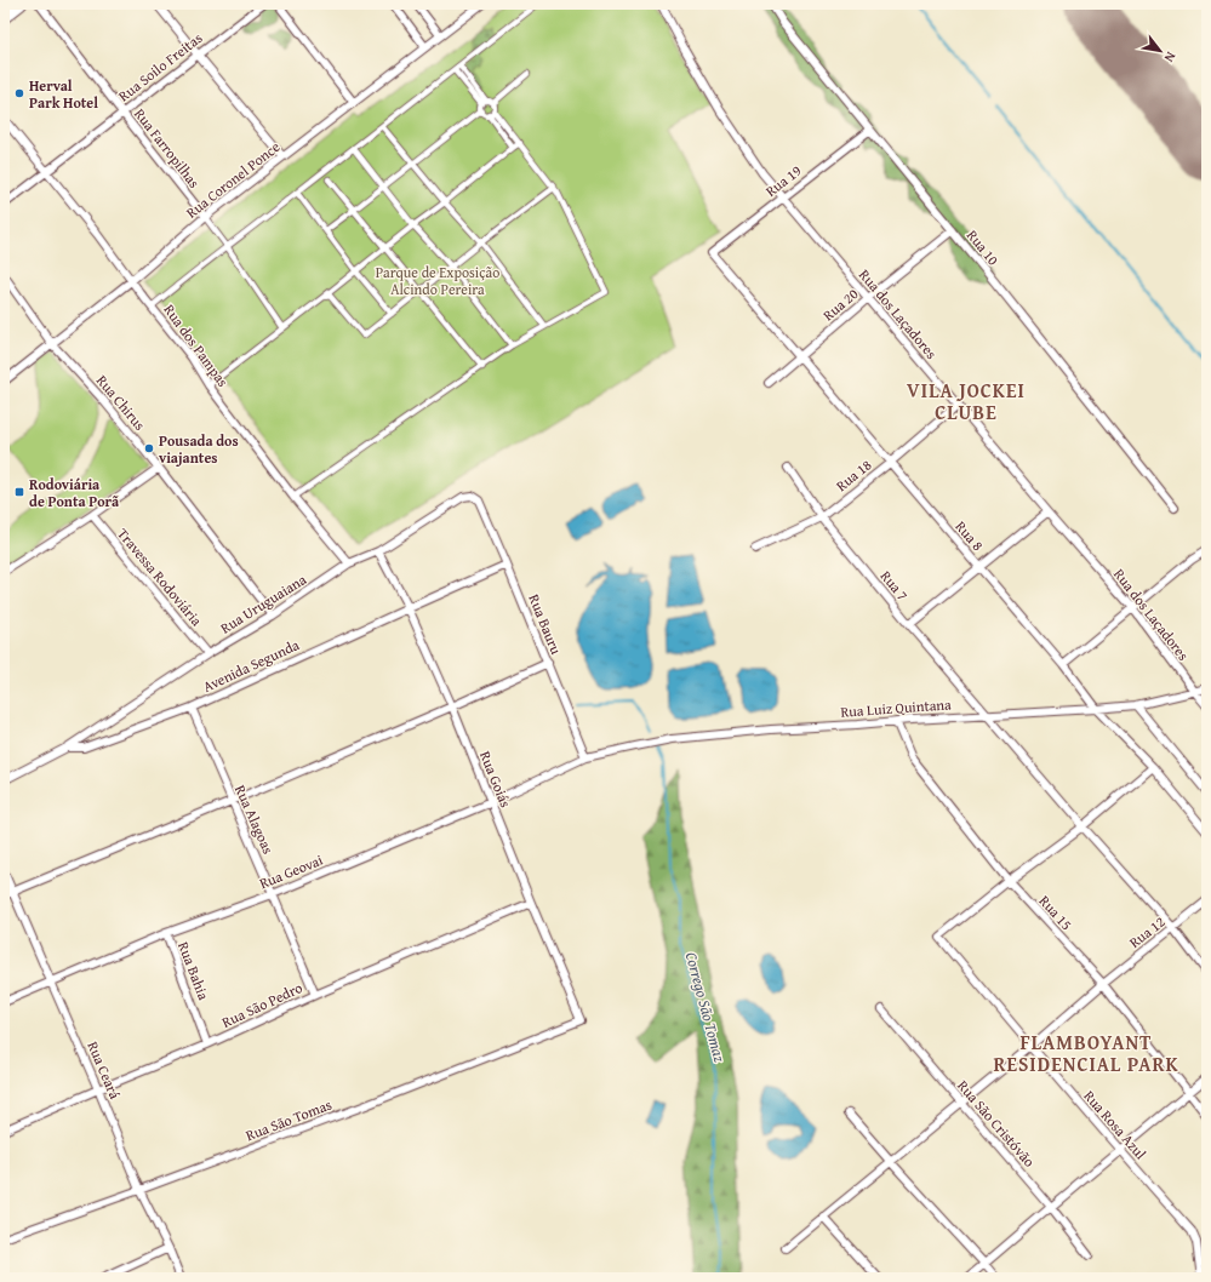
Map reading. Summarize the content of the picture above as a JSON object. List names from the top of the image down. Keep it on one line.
{"streets":{"street":["Rua Soilo Freitas","Rua Farropilhas","Rua Coronel Ponce","Rua 19","Rua 10","Rua 20","Rua dos Laçadores","Rua dos Pampas","Rua Chirus","Rua 18","Rua 8","Travessa Rodoviária","Rua 7","Rua Uruguaiana","Rua Bauru","Avenida Segunda","Rua Luiz Quintana","Rua Goiás","Rua Alagoas","Rua Geovai","Rua 15","Rua 12","Rua Bahia","Rua São Pedro","Rua Ceará","Rua São Tomas","Rua São Cristóvão","Rua Rosa Azul"]},"crossings":[["Rua Soilo Freitas","Rua Farropilhas"],["Rua Soilo Freitas","Rua dos Pampas"],["Rua Farropilhas","Rua Coronel Ponce"],["Rua Coronel Ponce","Rua dos Pampas"],["Rua Coronel Ponce","Rua Chirus"],["Rua 19","Rua 10"],["Rua 19","Rua dos Laçadores"],["Rua 19","Rua 8"],["Rua 10","Rua 20"],["Rua 20","Rua dos Laçadores"],["Rua 20","Rua 8"],["Rua dos Laçadores","Rua 18"],["Rua dos Laçadores","Rua Luiz Quintana"],["Rua dos Pampas","Rua Uruguaiana"],["Rua Chirus","Rua Uruguaiana"],["Rua 18","Rua 8"],["Rua 18","Rua 7"],["Rua 8","Rua Luiz Quintana"],["Travessa Rodoviária","Rua Uruguaiana"],["Rua 7","Rua Luiz Quintana"],["Rua Uruguaiana","Rua Bauru"],["Rua Uruguaiana","Avenida Segunda"],["Rua Uruguaiana","Rua Goiás"],["Rua Bauru","Avenida Segunda"],["Rua Bauru","Rua Luiz Quintana"],["Rua Bauru","Rua Geovai"],["Avenida Segunda","Rua Goiás"],["Avenida Segunda","Rua Alagoas"],["Rua Luiz Quintana","Rua Geovai"],["Rua Luiz Quintana","Rua 15"],["Rua Goiás","Rua Geovai"],["Rua Goiás","Rua São Pedro"],["Rua Goiás","Rua São Tomas"],["Rua Alagoas","Rua Geovai"],["Rua Alagoas","Rua São Pedro"],["Rua Geovai","Rua Bahia"],["Rua Geovai","Rua Ceará"],["Rua 15","Rua 12"],["Rua 15","Rua Rosa Azul"],["Rua 12","Rua São Cristóvão"],["Rua 12","Rua Rosa Azul"],["Rua Bahia","Rua São Pedro"],["Rua São Pedro","Rua Ceará"],["Rua Ceará","Rua São Tomas"]],"districts":["VILA JOCKEI CLUBE","FLAMBOYANT RESIDENCIAL PARK"],"water":["Corrego São Tomaz"],"parks":["Parque de Exposição Alcindo Pereira"],"places":{"other":["Herval Park Hotel","Pousada dos viajantes"],"transit":["Rodoviária de Ponta Porã"]},"north":"bottom right"}
